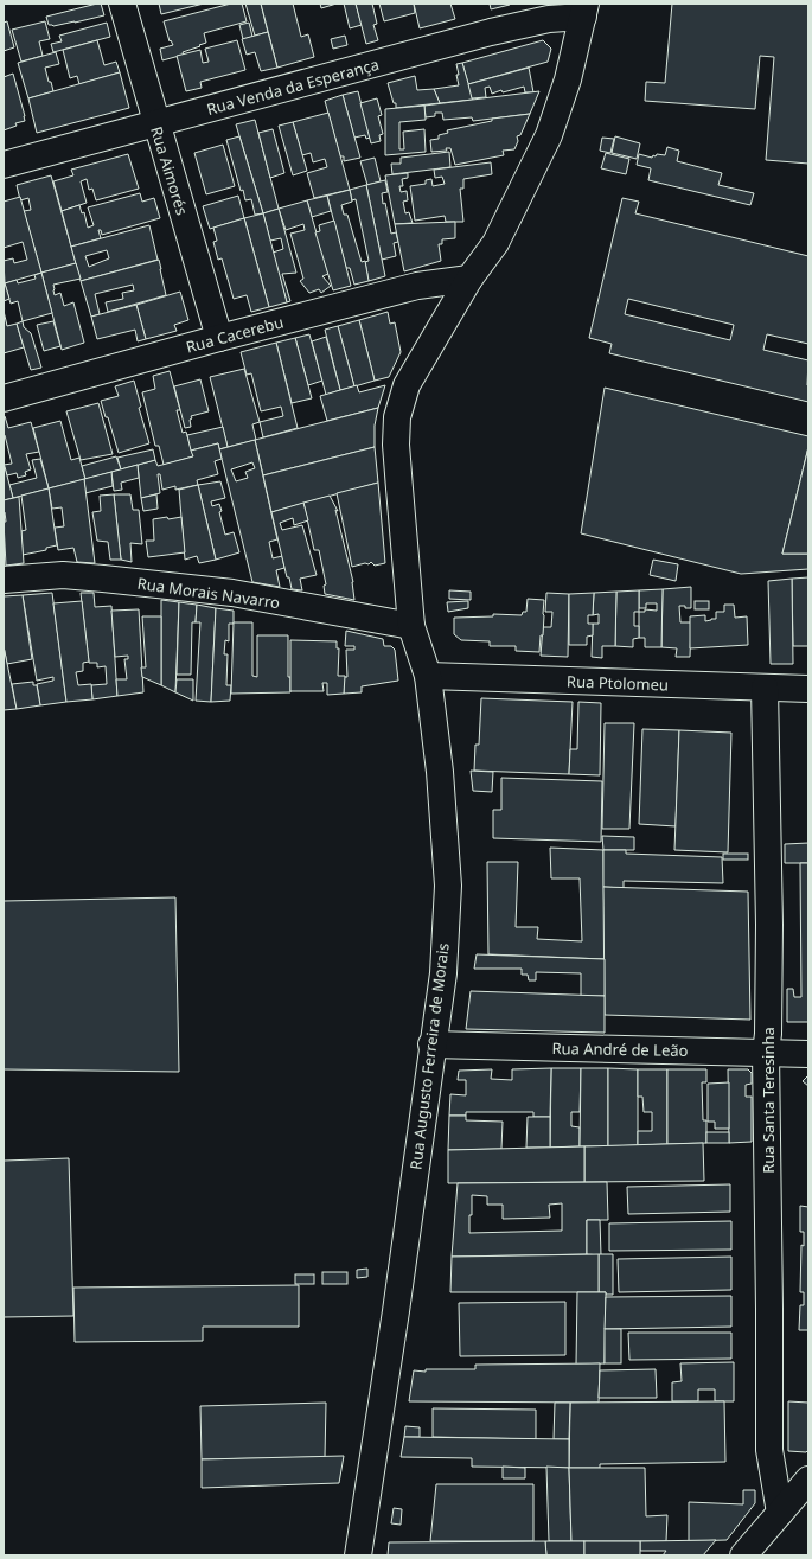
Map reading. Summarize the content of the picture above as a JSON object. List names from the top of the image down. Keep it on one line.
{"streets":{"street":["Rua Venda da Esperança","Rua Aimorés","Rua Cacerebu","Rua Morais Navarro","Rua Ptolomeu","Rua André de Leão","Rua Augusto Ferreira de Morais","Rua Santa Teresinha"]},"crossings":[["Rua Venda da Esperança","Rua Aimorés"],["Rua Venda da Esperança","Rua Augusto Ferreira de Morais"],["Rua Aimorés","Rua Cacerebu"],["Rua Cacerebu","Rua Augusto Ferreira de Morais"],["Rua Morais Navarro","Rua Augusto Ferreira de Morais"],["Rua Ptolomeu","Rua Augusto Ferreira de Morais"],["Rua Ptolomeu","Rua Santa Teresinha"],["Rua André de Leão","Rua Augusto Ferreira de Morais"],["Rua André de Leão","Rua Santa Teresinha"]]}
